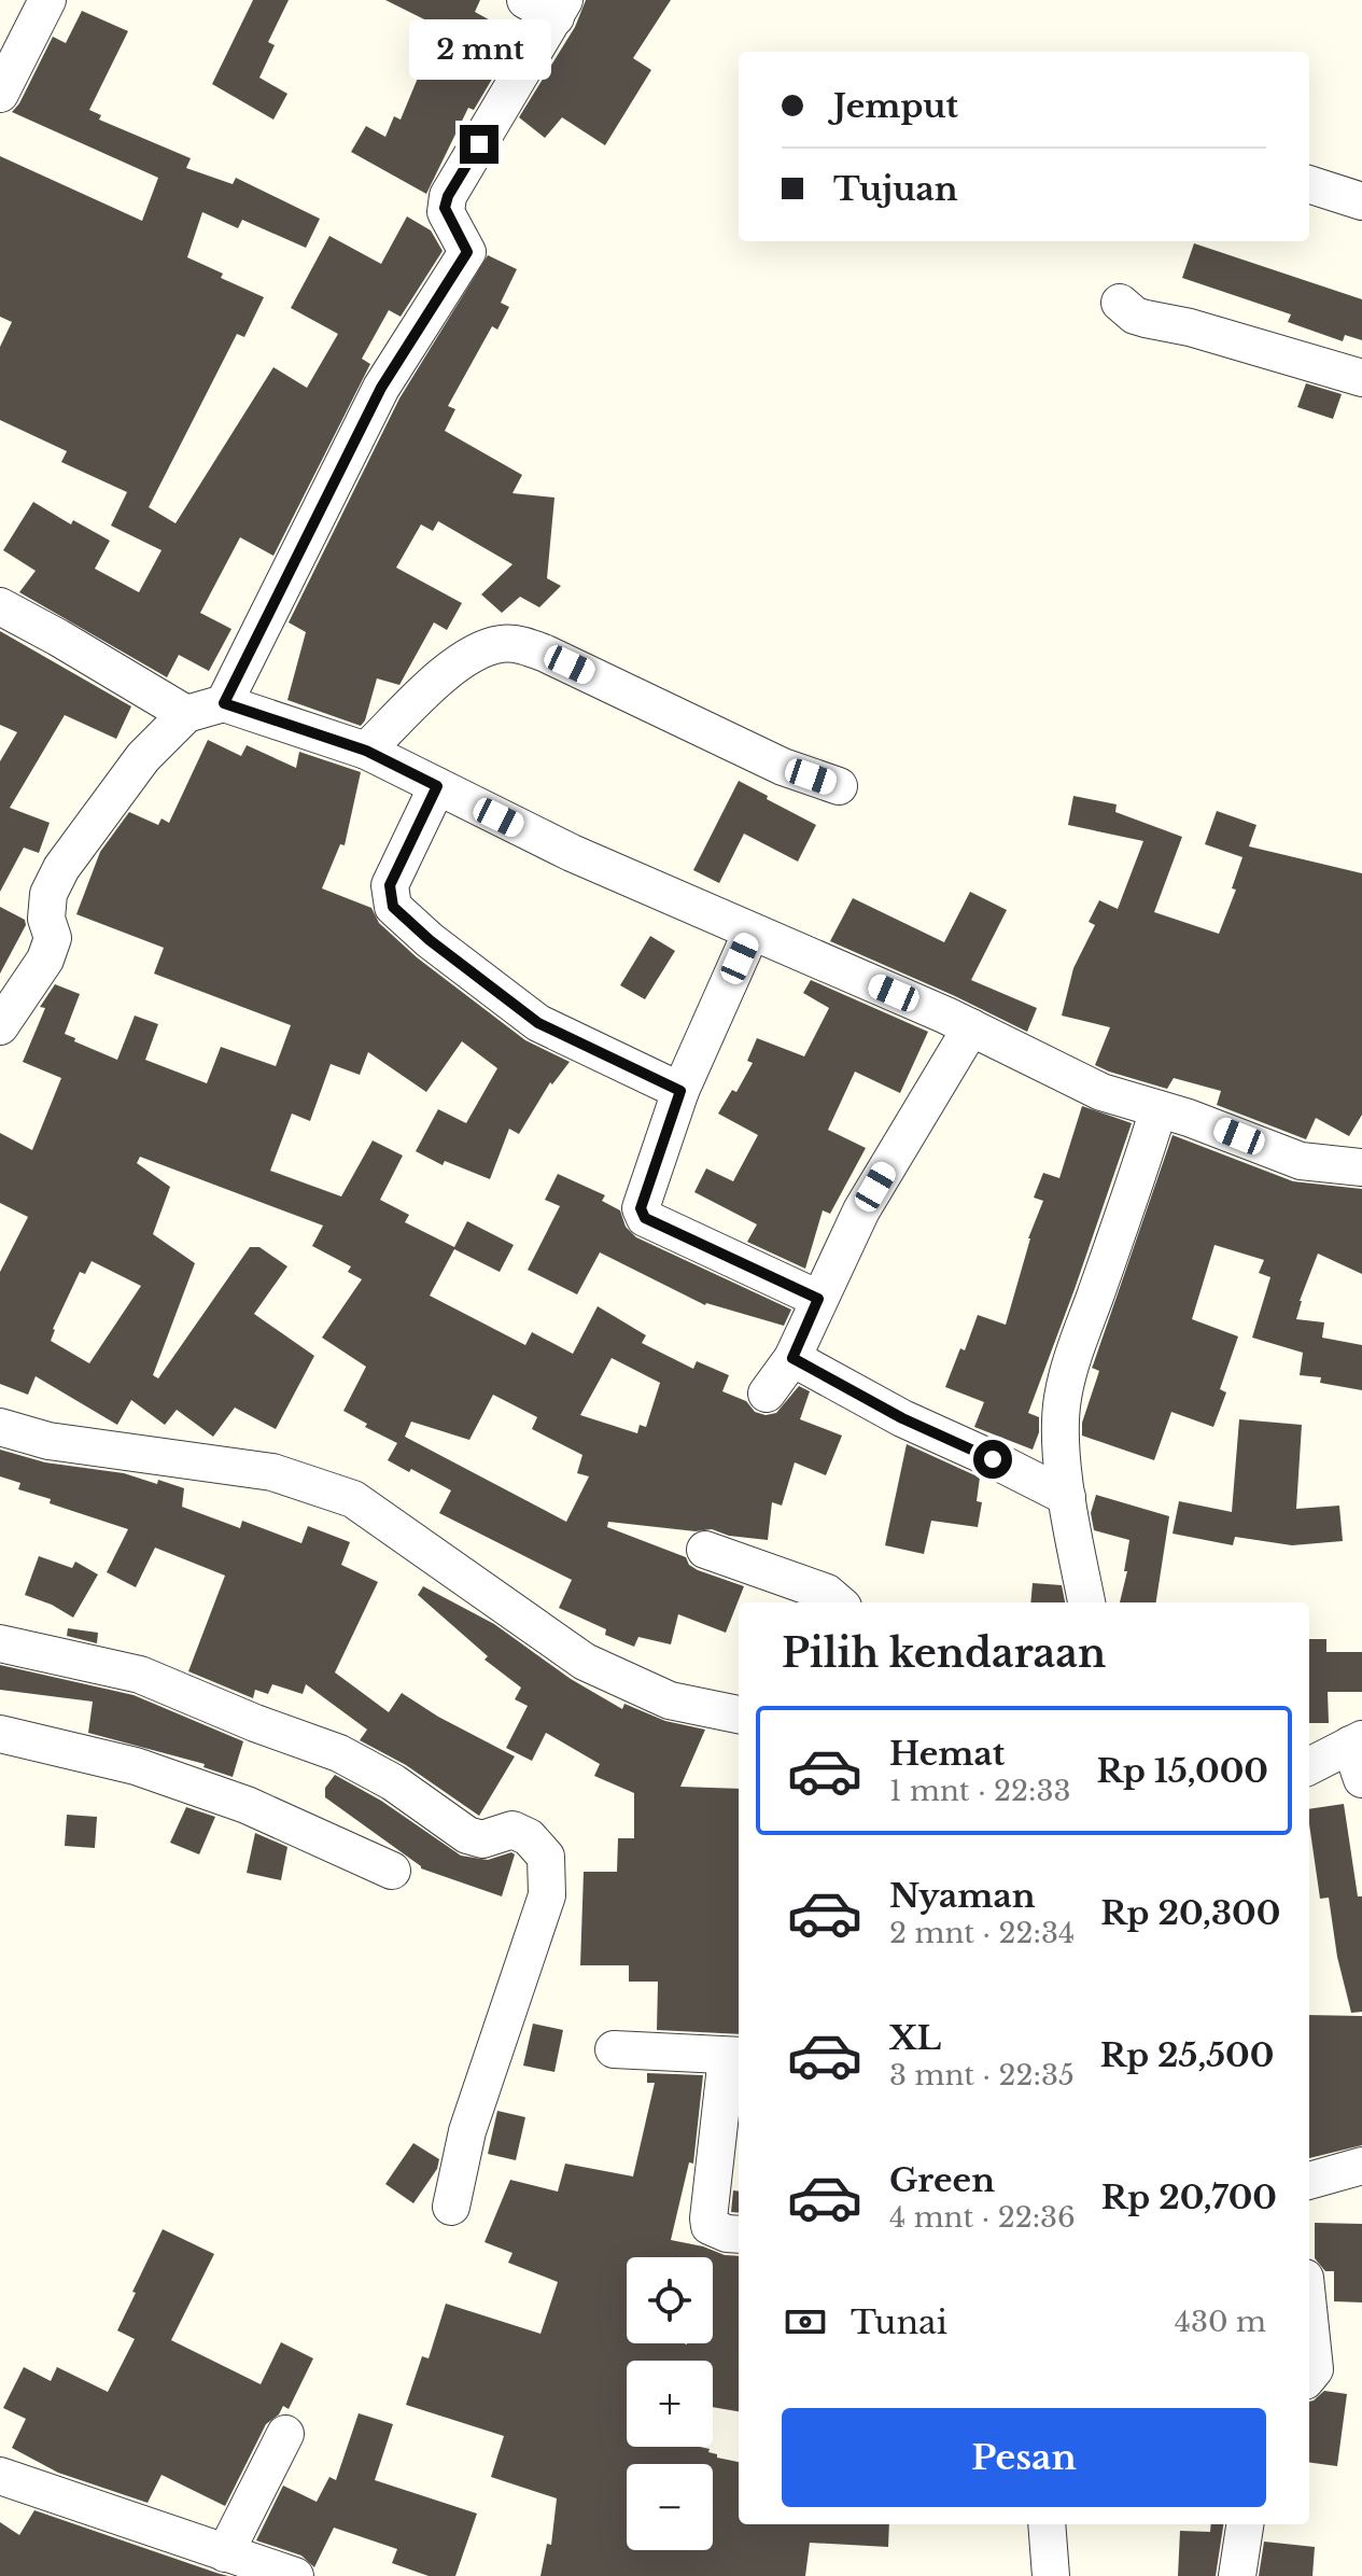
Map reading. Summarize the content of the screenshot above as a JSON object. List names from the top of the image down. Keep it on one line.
{"page":{"bubble":"2 mnt","banner":["Jemput","Tujuan"],"heading":"Pilih kendaraan","list":[{"name":"Hemat","note":"1 mnt · 22:33","value":"Rp 15,000"},{"name":"Nyaman","note":"2 mnt · 22:34","value":"Rp 20,300"},{"name":"XL","note":"3 mnt · 22:35","value":"Rp 25,500"},{"name":"Green","note":"4 mnt · 22:36","value":"Rp 20,700"}],"map_buttons":["+","−"],"pay":["Tunai","430 m"],"buttons":"Pesan"}}
